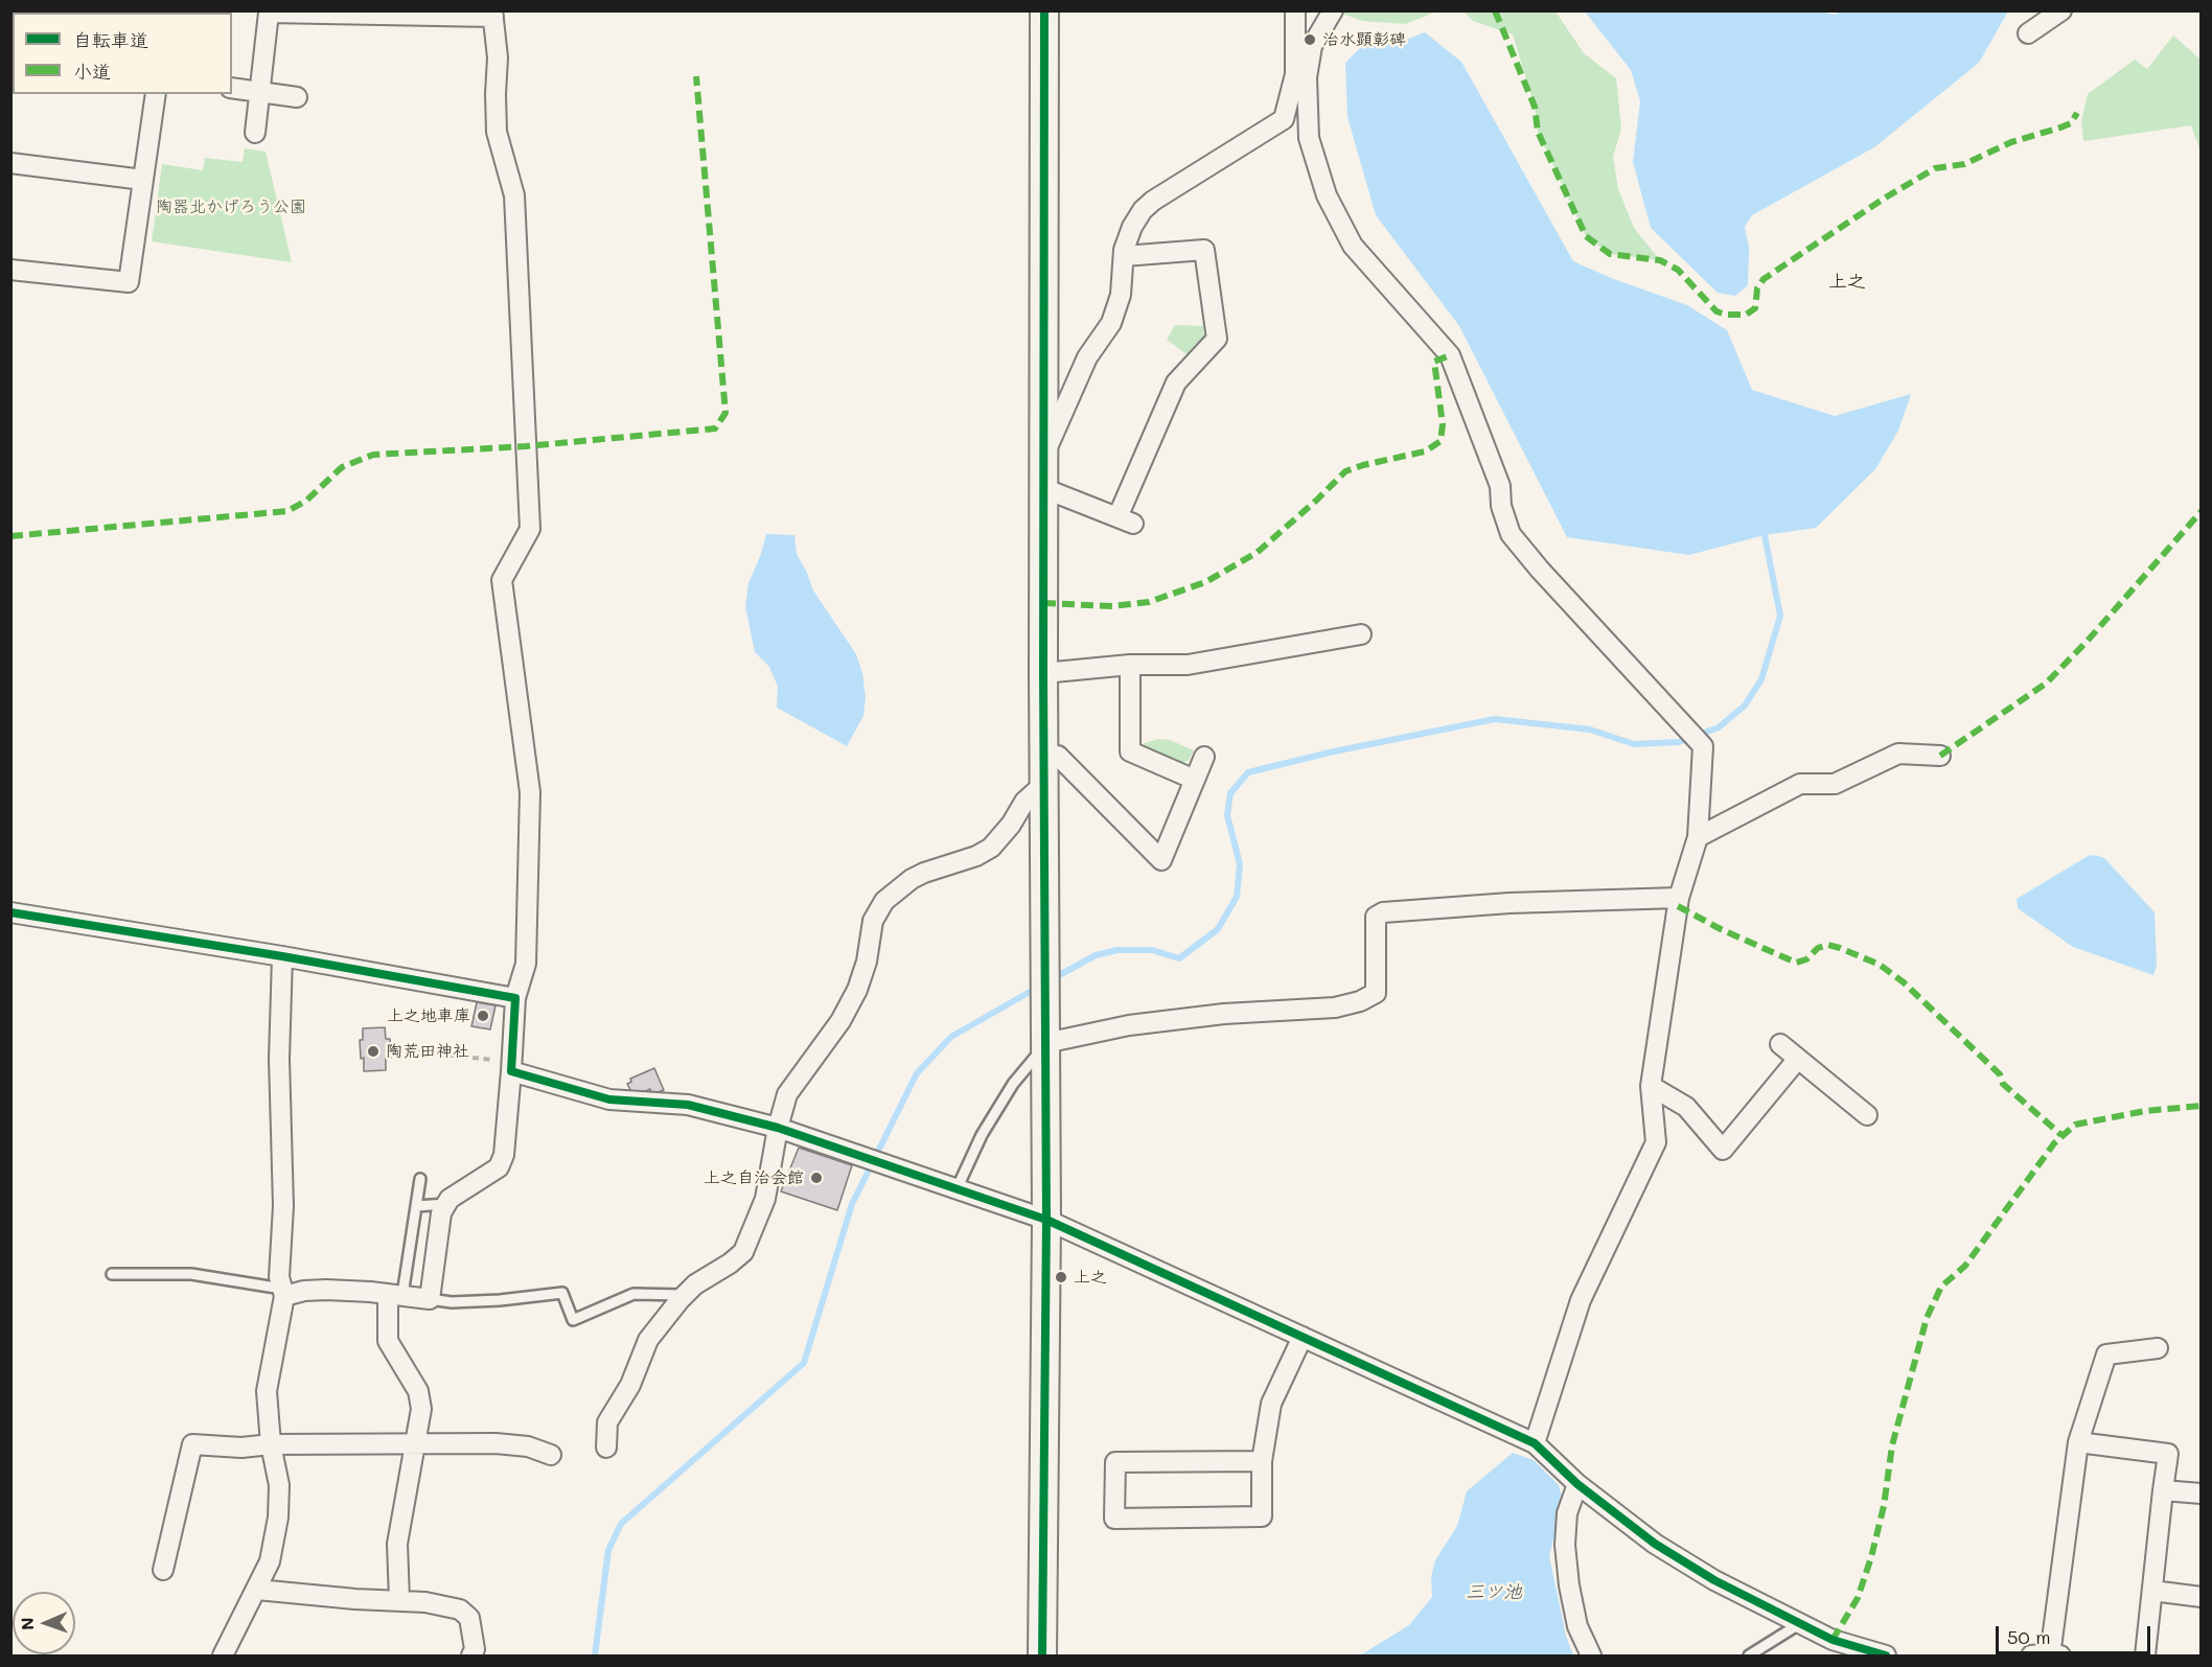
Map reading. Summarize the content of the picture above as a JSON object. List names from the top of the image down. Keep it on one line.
{"districts":["上之"],"water":["三ツ池"],"parks":["陶器北かげろう公園"],"places":["治水顕彰碑","上之地車庫","陶荒田神社","上之自治会館","上之"],"legend":["自転車道","小道"],"scale_bar":"50 m","north":"left"}
